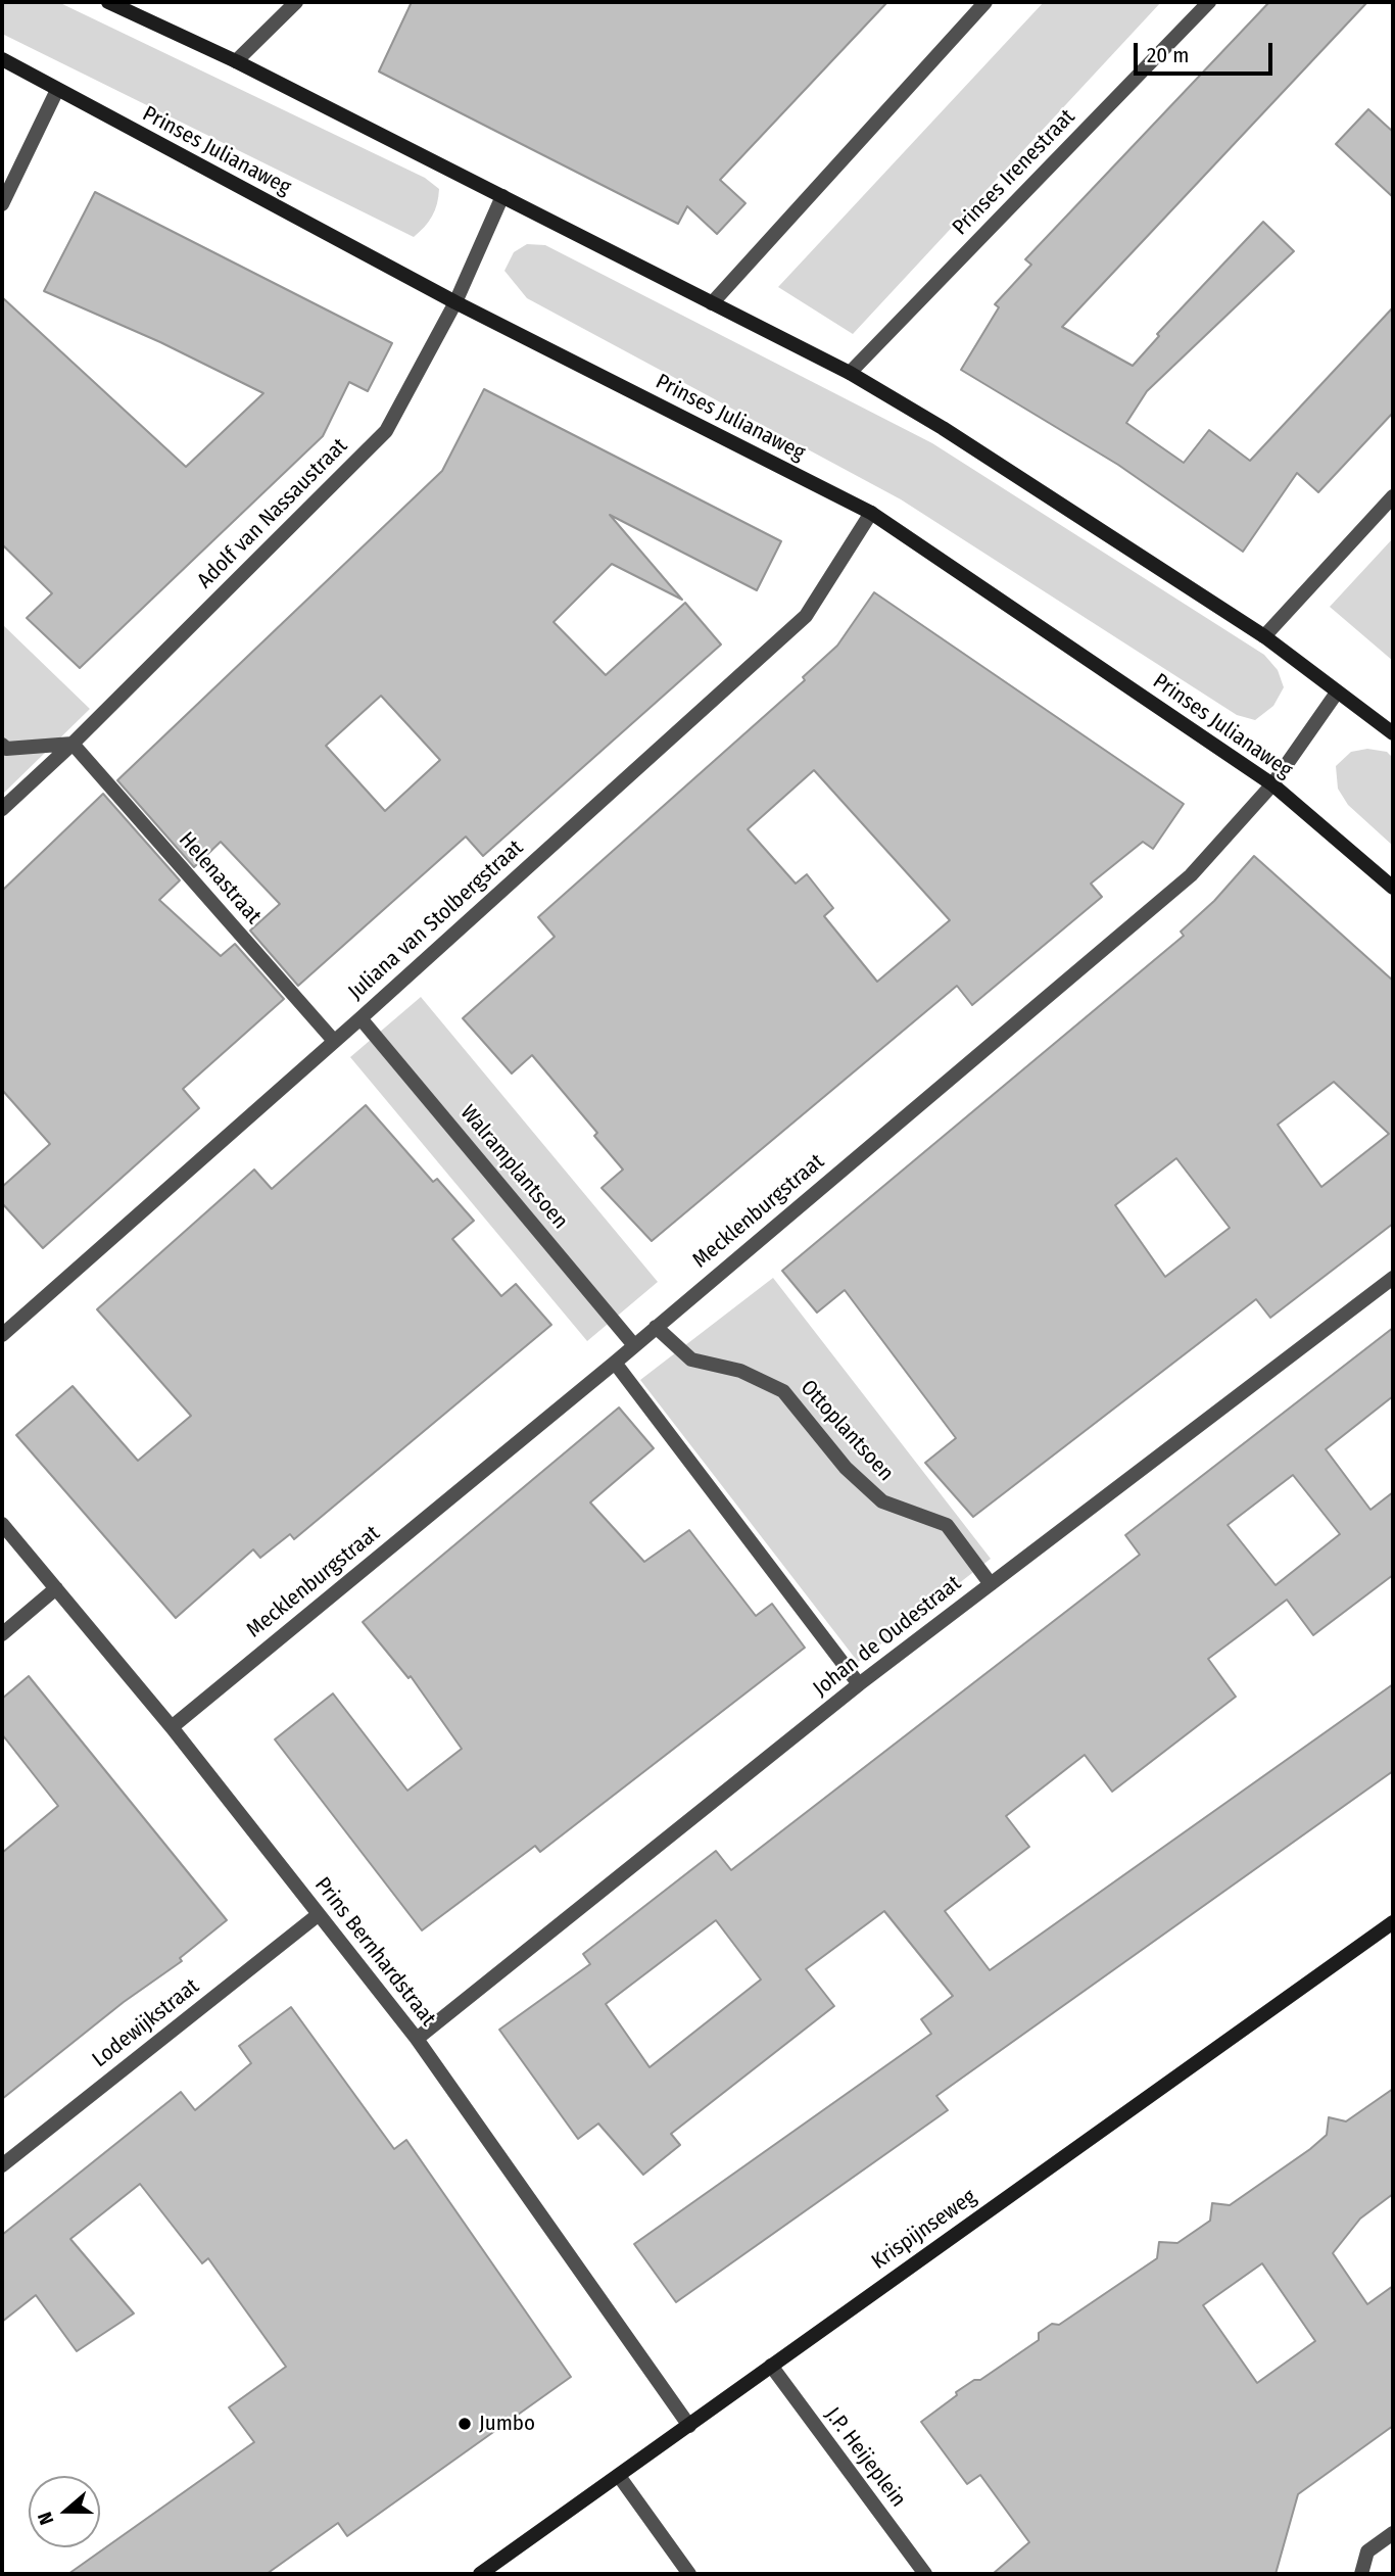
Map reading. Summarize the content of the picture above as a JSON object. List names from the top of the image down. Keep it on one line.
{"streets":{"street":["Prinses Julianaweg","Prinses Irenestraat","Adolf van Nassaustraat","Helenastraat","Juliana van Stolbergstraat","Walramplantsoen","Mecklenburgstraat","Ottoplantsoen","Johan de Oudestraat","Prins Bernhardstraat","Lodewijkstraat","Krispijnseweg","J.P. Heijeplein"]},"crossings":[["Prinses Julianaweg","Adolf van Nassaustraat"],["Prinses Julianaweg","Juliana van Stolbergstraat"],["Prinses Julianaweg","Mecklenburgstraat"],["Adolf van Nassaustraat","Helenastraat"],["Helenastraat","Juliana van Stolbergstraat"],["Juliana van Stolbergstraat","Walramplantsoen"],["Walramplantsoen","Mecklenburgstraat"],["Mecklenburgstraat","Ottoplantsoen"],["Mecklenburgstraat","Prins Bernhardstraat"],["Ottoplantsoen","Johan de Oudestraat"],["Johan de Oudestraat","Prins Bernhardstraat"],["Prins Bernhardstraat","Lodewijkstraat"],["Prins Bernhardstraat","Krispijnseweg"],["Krispijnseweg","J.P. Heijeplein"]],"places":["Jumbo"],"scale_bar":"20 m","north":"left"}
